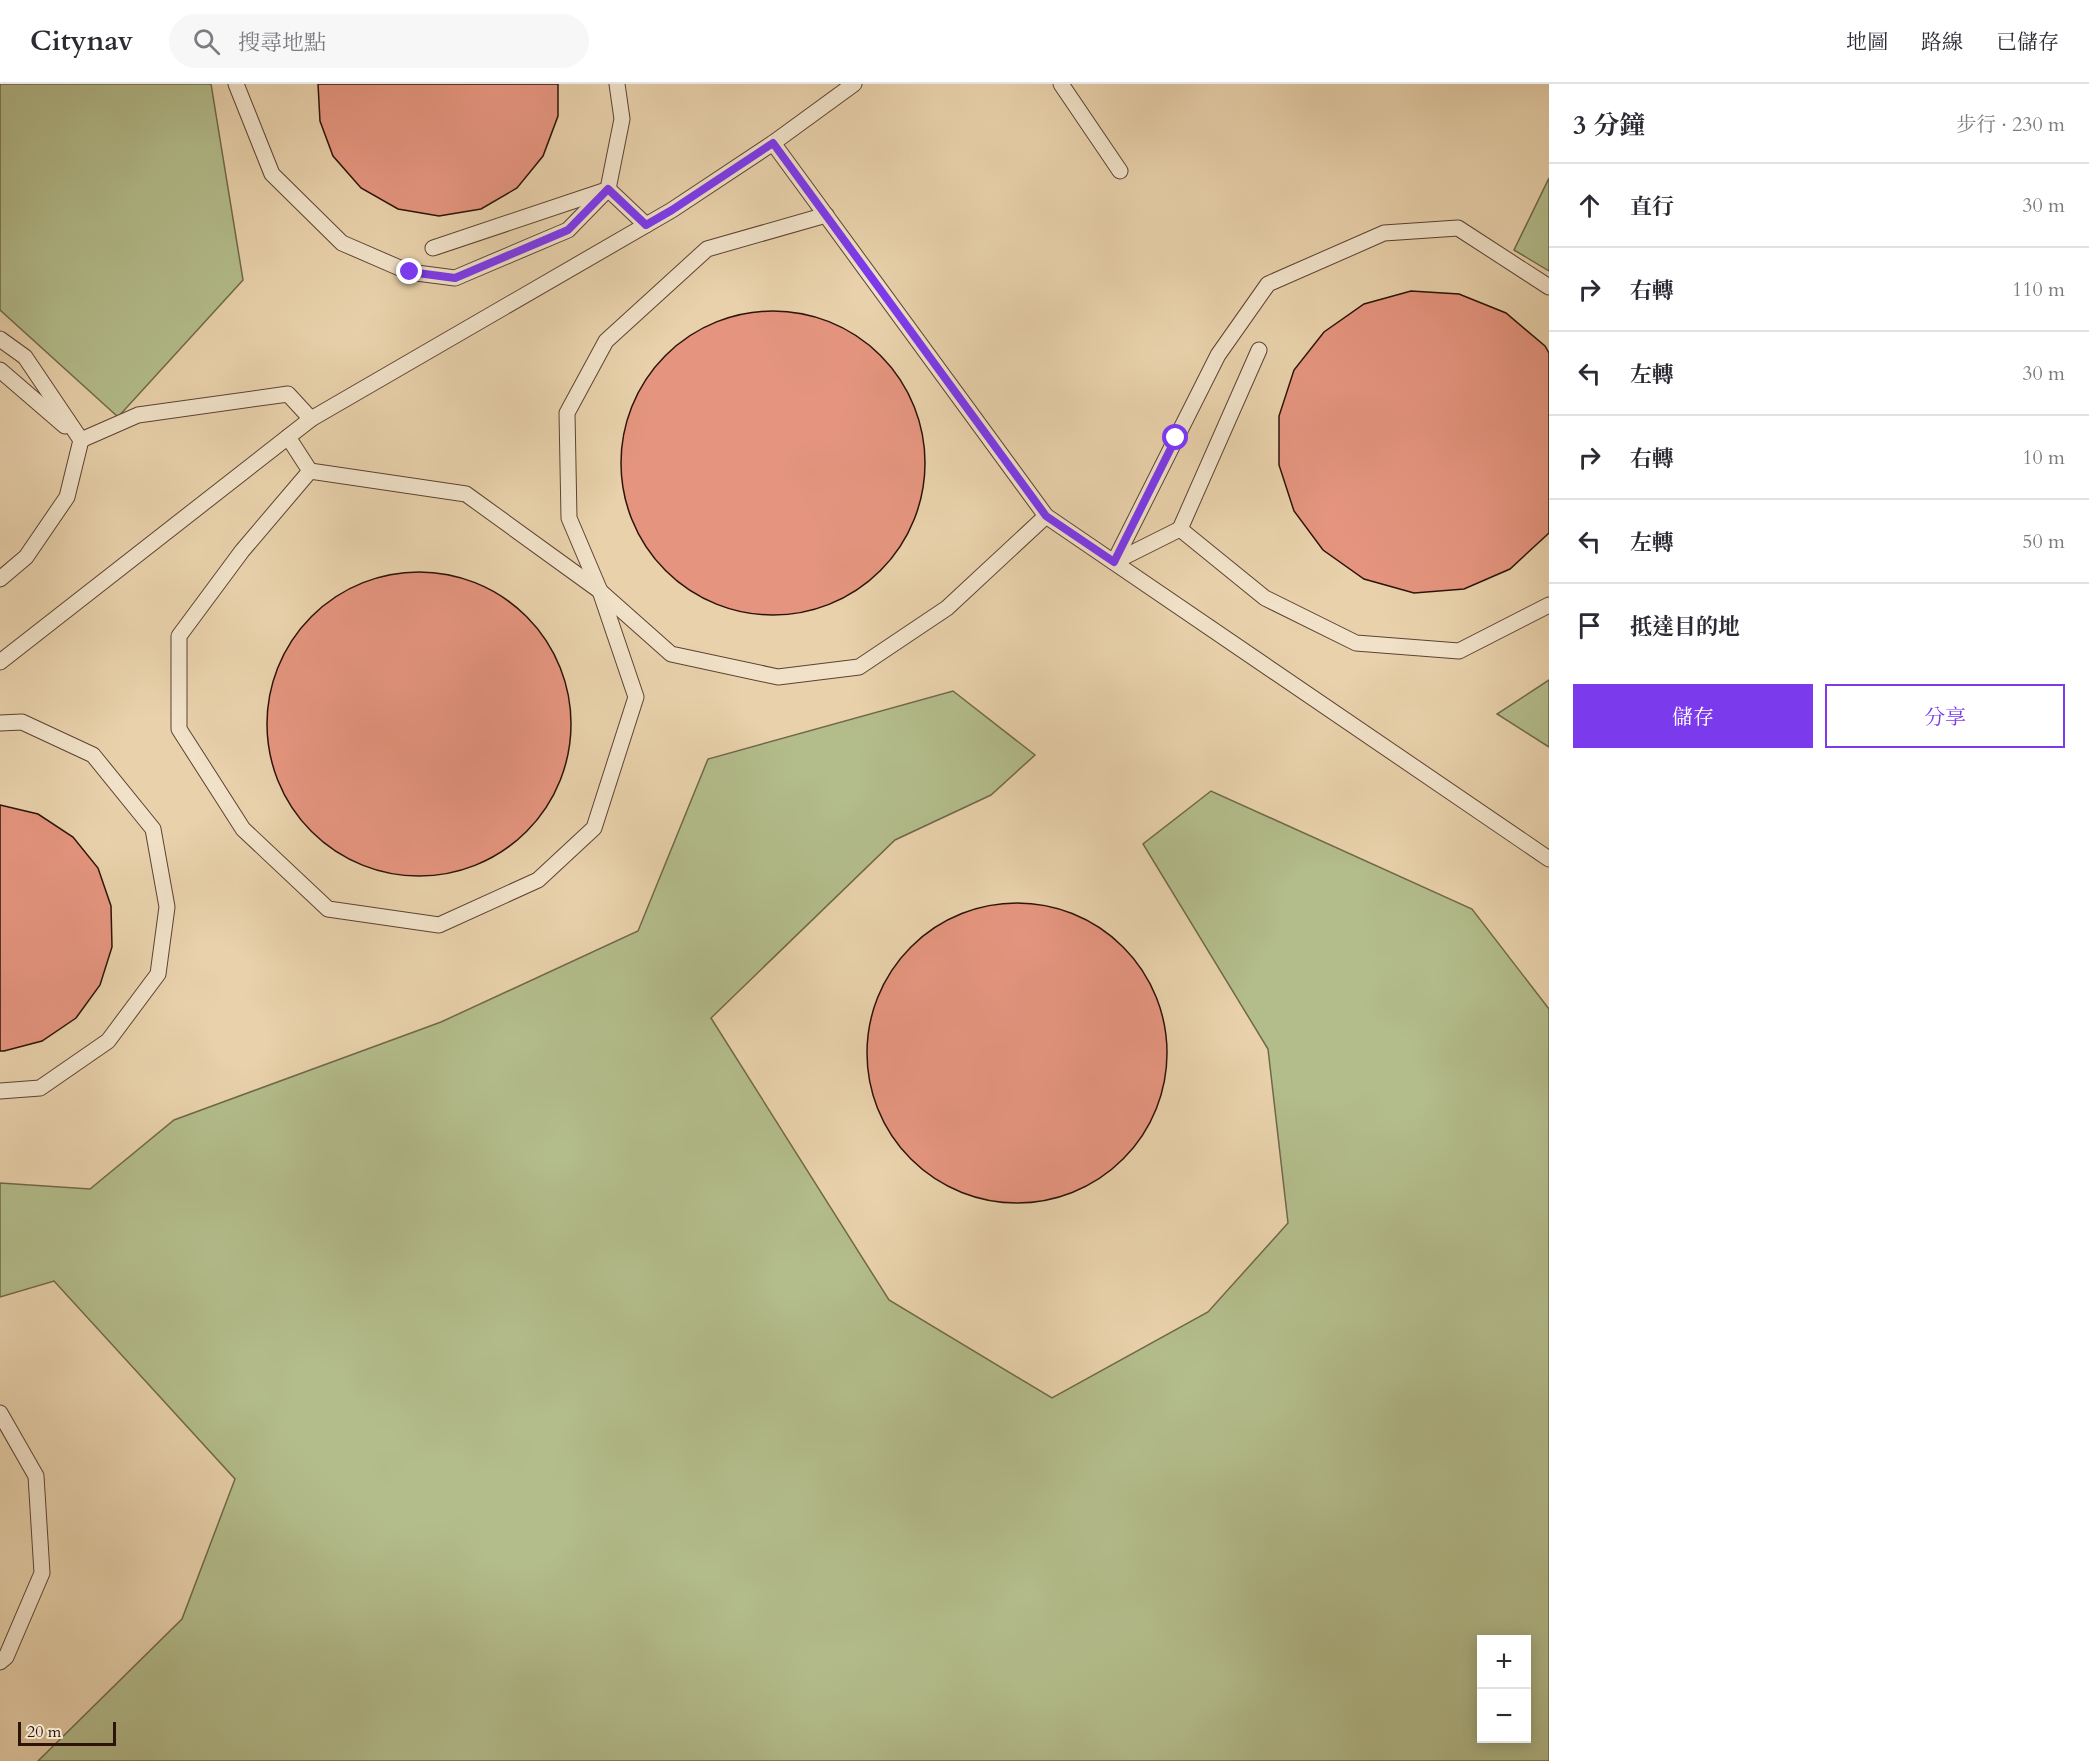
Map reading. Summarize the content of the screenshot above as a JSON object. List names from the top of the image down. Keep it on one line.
{"scale_bar":"20 m","page":{"header":"Citynav","search":"搜尋地點","nav":["地圖","路線","已儲存"],"heading":["3 分鐘","步行 · 230 m"],"list":[["直行","30 m"],["右轉","110 m"],["左轉","30 m"],["右轉","10 m"],["左轉","50 m"],"抵達目的地"],"buttons":["儲存","分享"],"map_buttons":["+","−"],"scale":"20 m"}}
